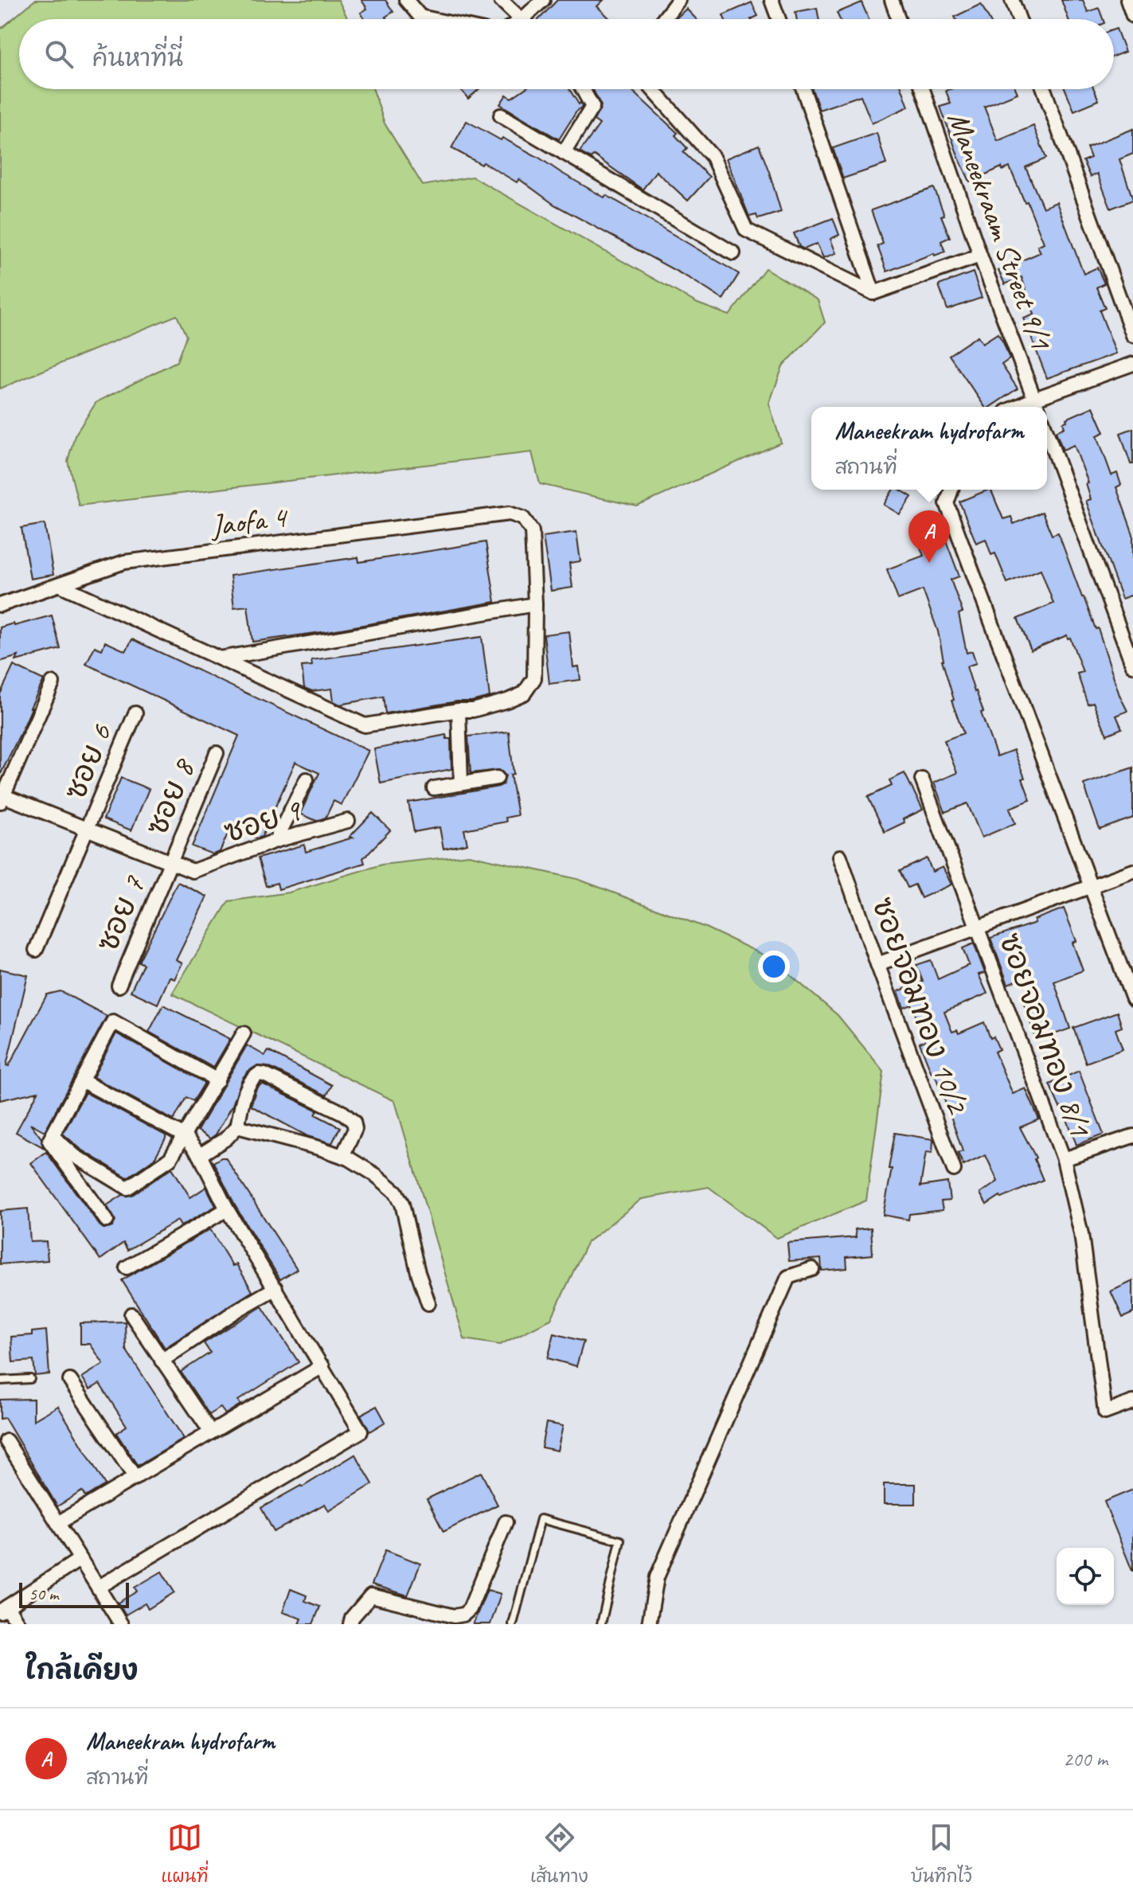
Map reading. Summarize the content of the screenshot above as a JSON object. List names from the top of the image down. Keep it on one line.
{"streets":{"street":["Maneekraam Street 9/1","Jaofa 4","ซอย 6","ซอย 8","ซอย 9","ซอย 7","ซอยจอมทอง 10/2","ซอยจอมทอง 8/1"]},"crossings":[["ซอย 8","ซอย 9"],["ซอย 8","ซอย 7"],["ซอย 9","ซอย 7"]],"scale_bar":"50 m","page":{"search":"ค้นหาที่นี่","popup":["Maneekram hydrofarm","สถานที่"],"pins":"A","scale":"50 m","heading":"ใกล้เคียง","list":[{"mark":"A","name":"Maneekram hydrofarm","note":"สถานที่","value":"200 m"}],"nav":["แผนที่","เส้นทาง","บันทึกไว้"]}}
